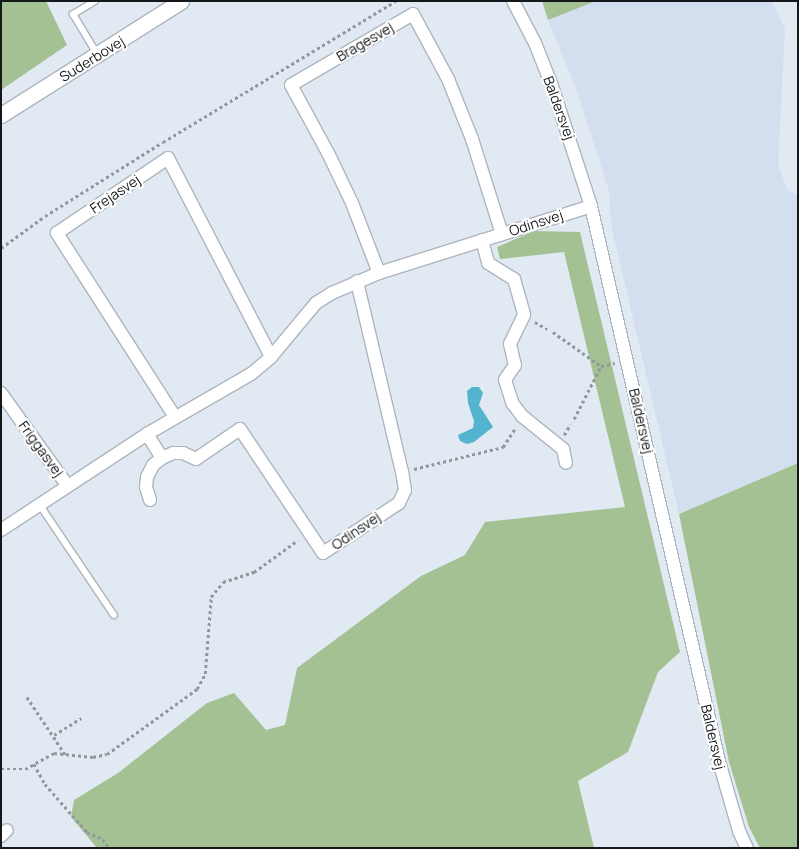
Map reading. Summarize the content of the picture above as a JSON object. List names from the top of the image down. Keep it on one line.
{"streets":{"street":["Bragesvej","Suderbovej","Baldersvej","Frejasvej","Odinsvej","Friggasvej"]},"crossings":[["Bragesvej","Odinsvej"],["Baldersvej","Odinsvej"],["Frejasvej","Odinsvej"],["Odinsvej","Friggasvej"]]}
